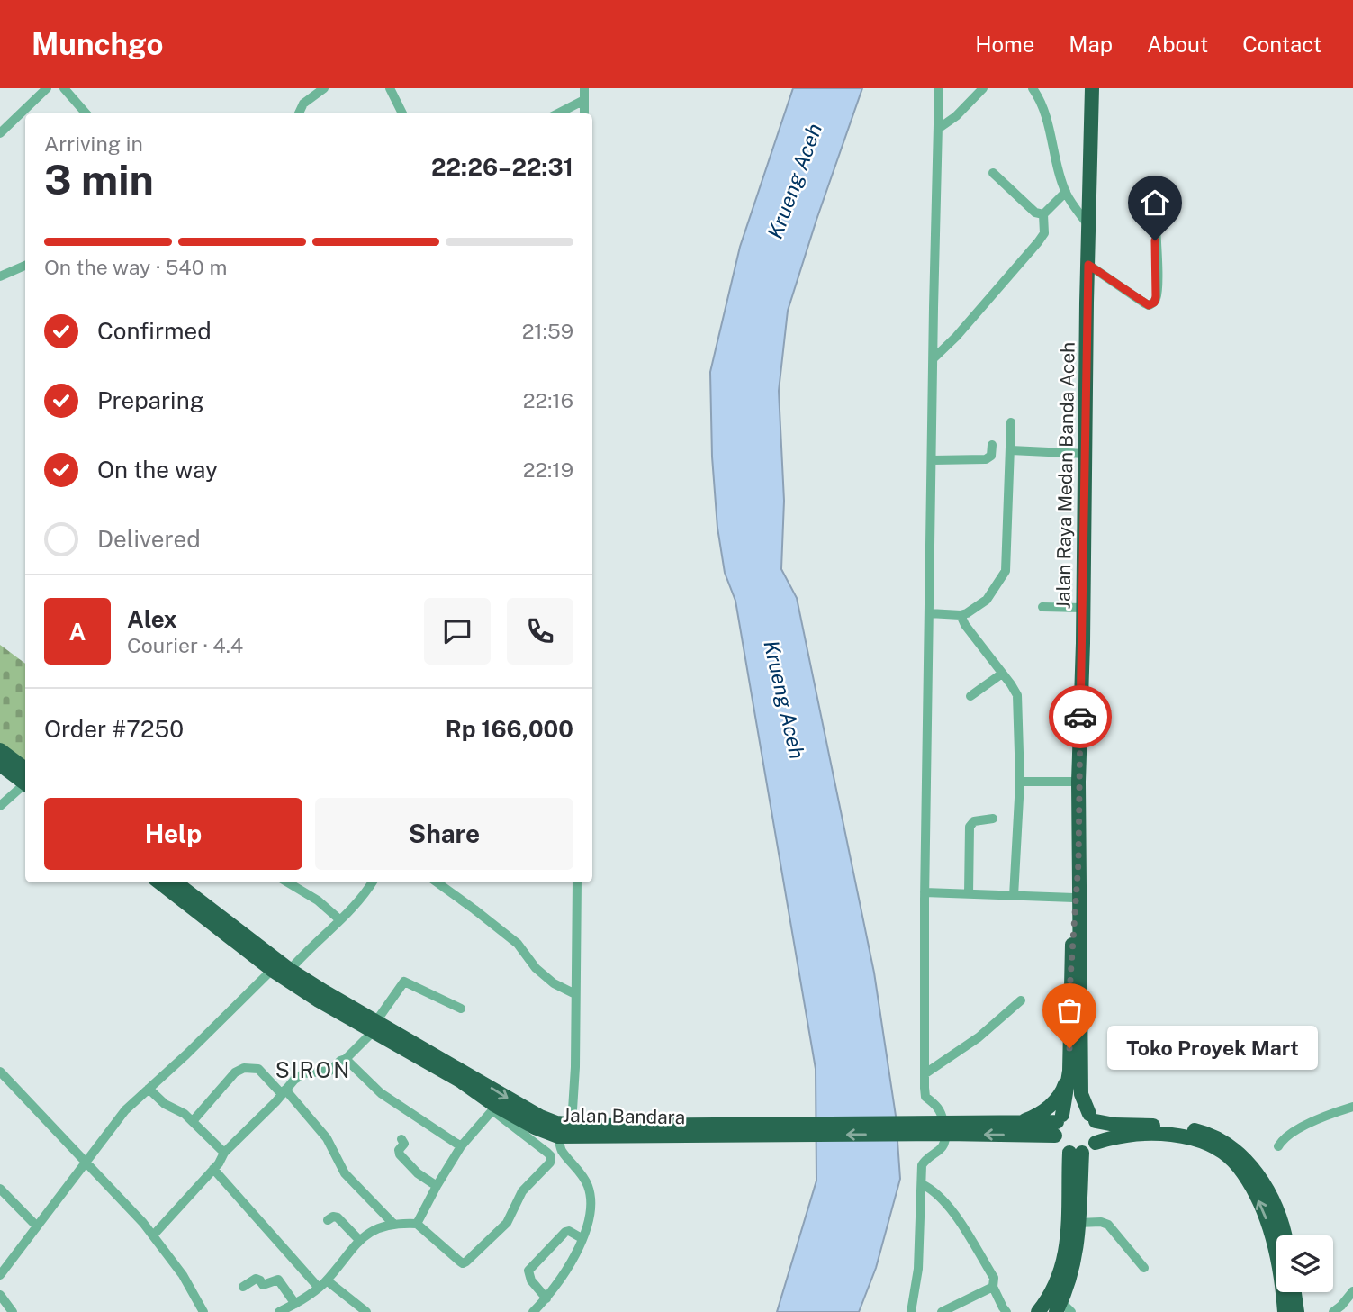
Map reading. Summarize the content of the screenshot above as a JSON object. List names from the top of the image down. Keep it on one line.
{"streets":{"highway":["Jalan Raya Medan Banda Aceh","Jalan Bandara"]},"crossings":[["Jalan Raya Medan Banda Aceh","Jalan Bandara"]],"districts":["SIRON"],"water":["Krueng Aceh"],"places":["Toko Proyek Mart"],"page":{"header":"Munchgo","nav":["Home","Map","About","Contact"],"heading":["3 min","Arriving in","22:26–22:31"],"panel":["Alex","Courier · 4.4","Order #7250","Rp 166,000"],"bar":"On the way · 540 m","list":[["Confirmed","21:59"],["Preparing","22:16"],["On the way","22:19"],"Delivered"],"round":"A","buttons":["Help","Share"],"bubble":"Toko Proyek Mart"}}
